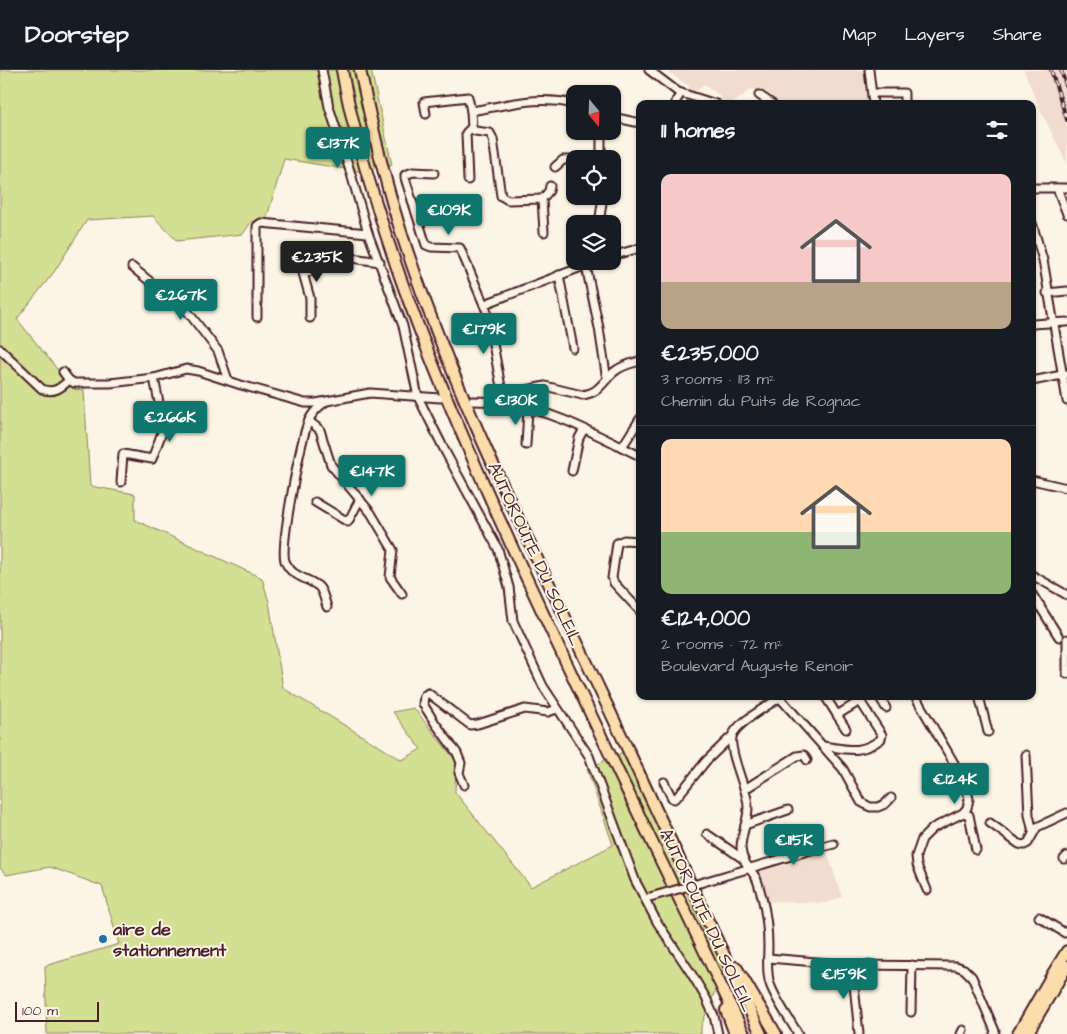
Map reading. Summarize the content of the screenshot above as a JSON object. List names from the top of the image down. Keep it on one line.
{"streets":{"highway":["AUTOROUTE DU SOLEIL"]},"places":["aire de stationnement"],"scale_bar":"100 m","north":"bottom","page":{"header":"Doorstep","nav":["Map","Layers","Share"],"heading":"11 homes","price":["€137K","€109K","€235K","€267K","€179K","€130K","€266K","€147K","€124K","€115K","€159K"],"list":[{"name":"€235,000","note":"3 rooms · 113 m² · Chemin du Puits de Rognac"},{"name":"€124,000","note":"2 rooms · 72 m² · Boulevard Auguste Renoir"}],"scale":"100 m"}}
